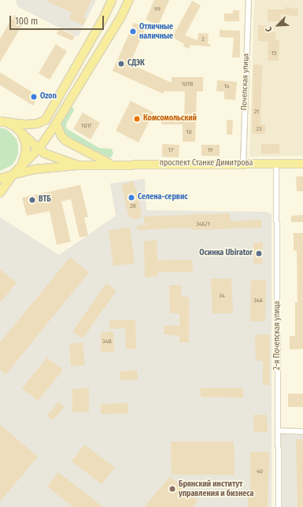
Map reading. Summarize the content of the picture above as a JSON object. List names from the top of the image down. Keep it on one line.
{"streets":{"main road":["проспект Станке Димитрова"],"street":["Почепская улица","2-я Почепская улица"]},"crossings":[["Почепская улица","проспект Станке Димитрова"],["проспект Станке Димитрова","2-я Почепская улица"]],"places":["Отличные наличные","СДЭК","Ozon","Комсомольский","Селена-сервис","ВТБ","Осинка Ubirator","Брянский институт управления и бизнеса"],"house_numbers":["99","2","15","101В","14","21","101Г","23","10","17","19","28","34Б/1","34","34А","34В","40"],"scale_bar":"100 m","north":"bottom left"}
